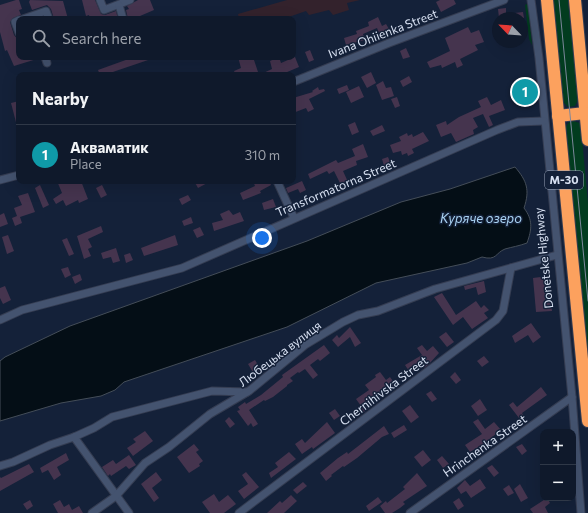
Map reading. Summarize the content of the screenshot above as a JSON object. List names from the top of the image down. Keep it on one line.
{"streets":{"highway":["М-30"],"street":["Ivana Ohiienka Street","Transformatorna Street","Donetske Highway","Любецька вулиця","Chernihivska Street","Hrinchenka Street"]},"crossings":[["Transformatorna Street","Donetske Highway"],["Donetske Highway","Любецька вулиця"],["Donetske Highway","Hrinchenka Street"],["Любецька вулиця","Chernihivska Street"]],"water":["Куряче озеро"],"north":"top left","page":{"search":"Search here","heading":"Nearby","pins":"1","list":[{"mark":"1","name":"Акваматик","note":"Place","value":"310 m"}],"map_buttons":["+","−"]}}
